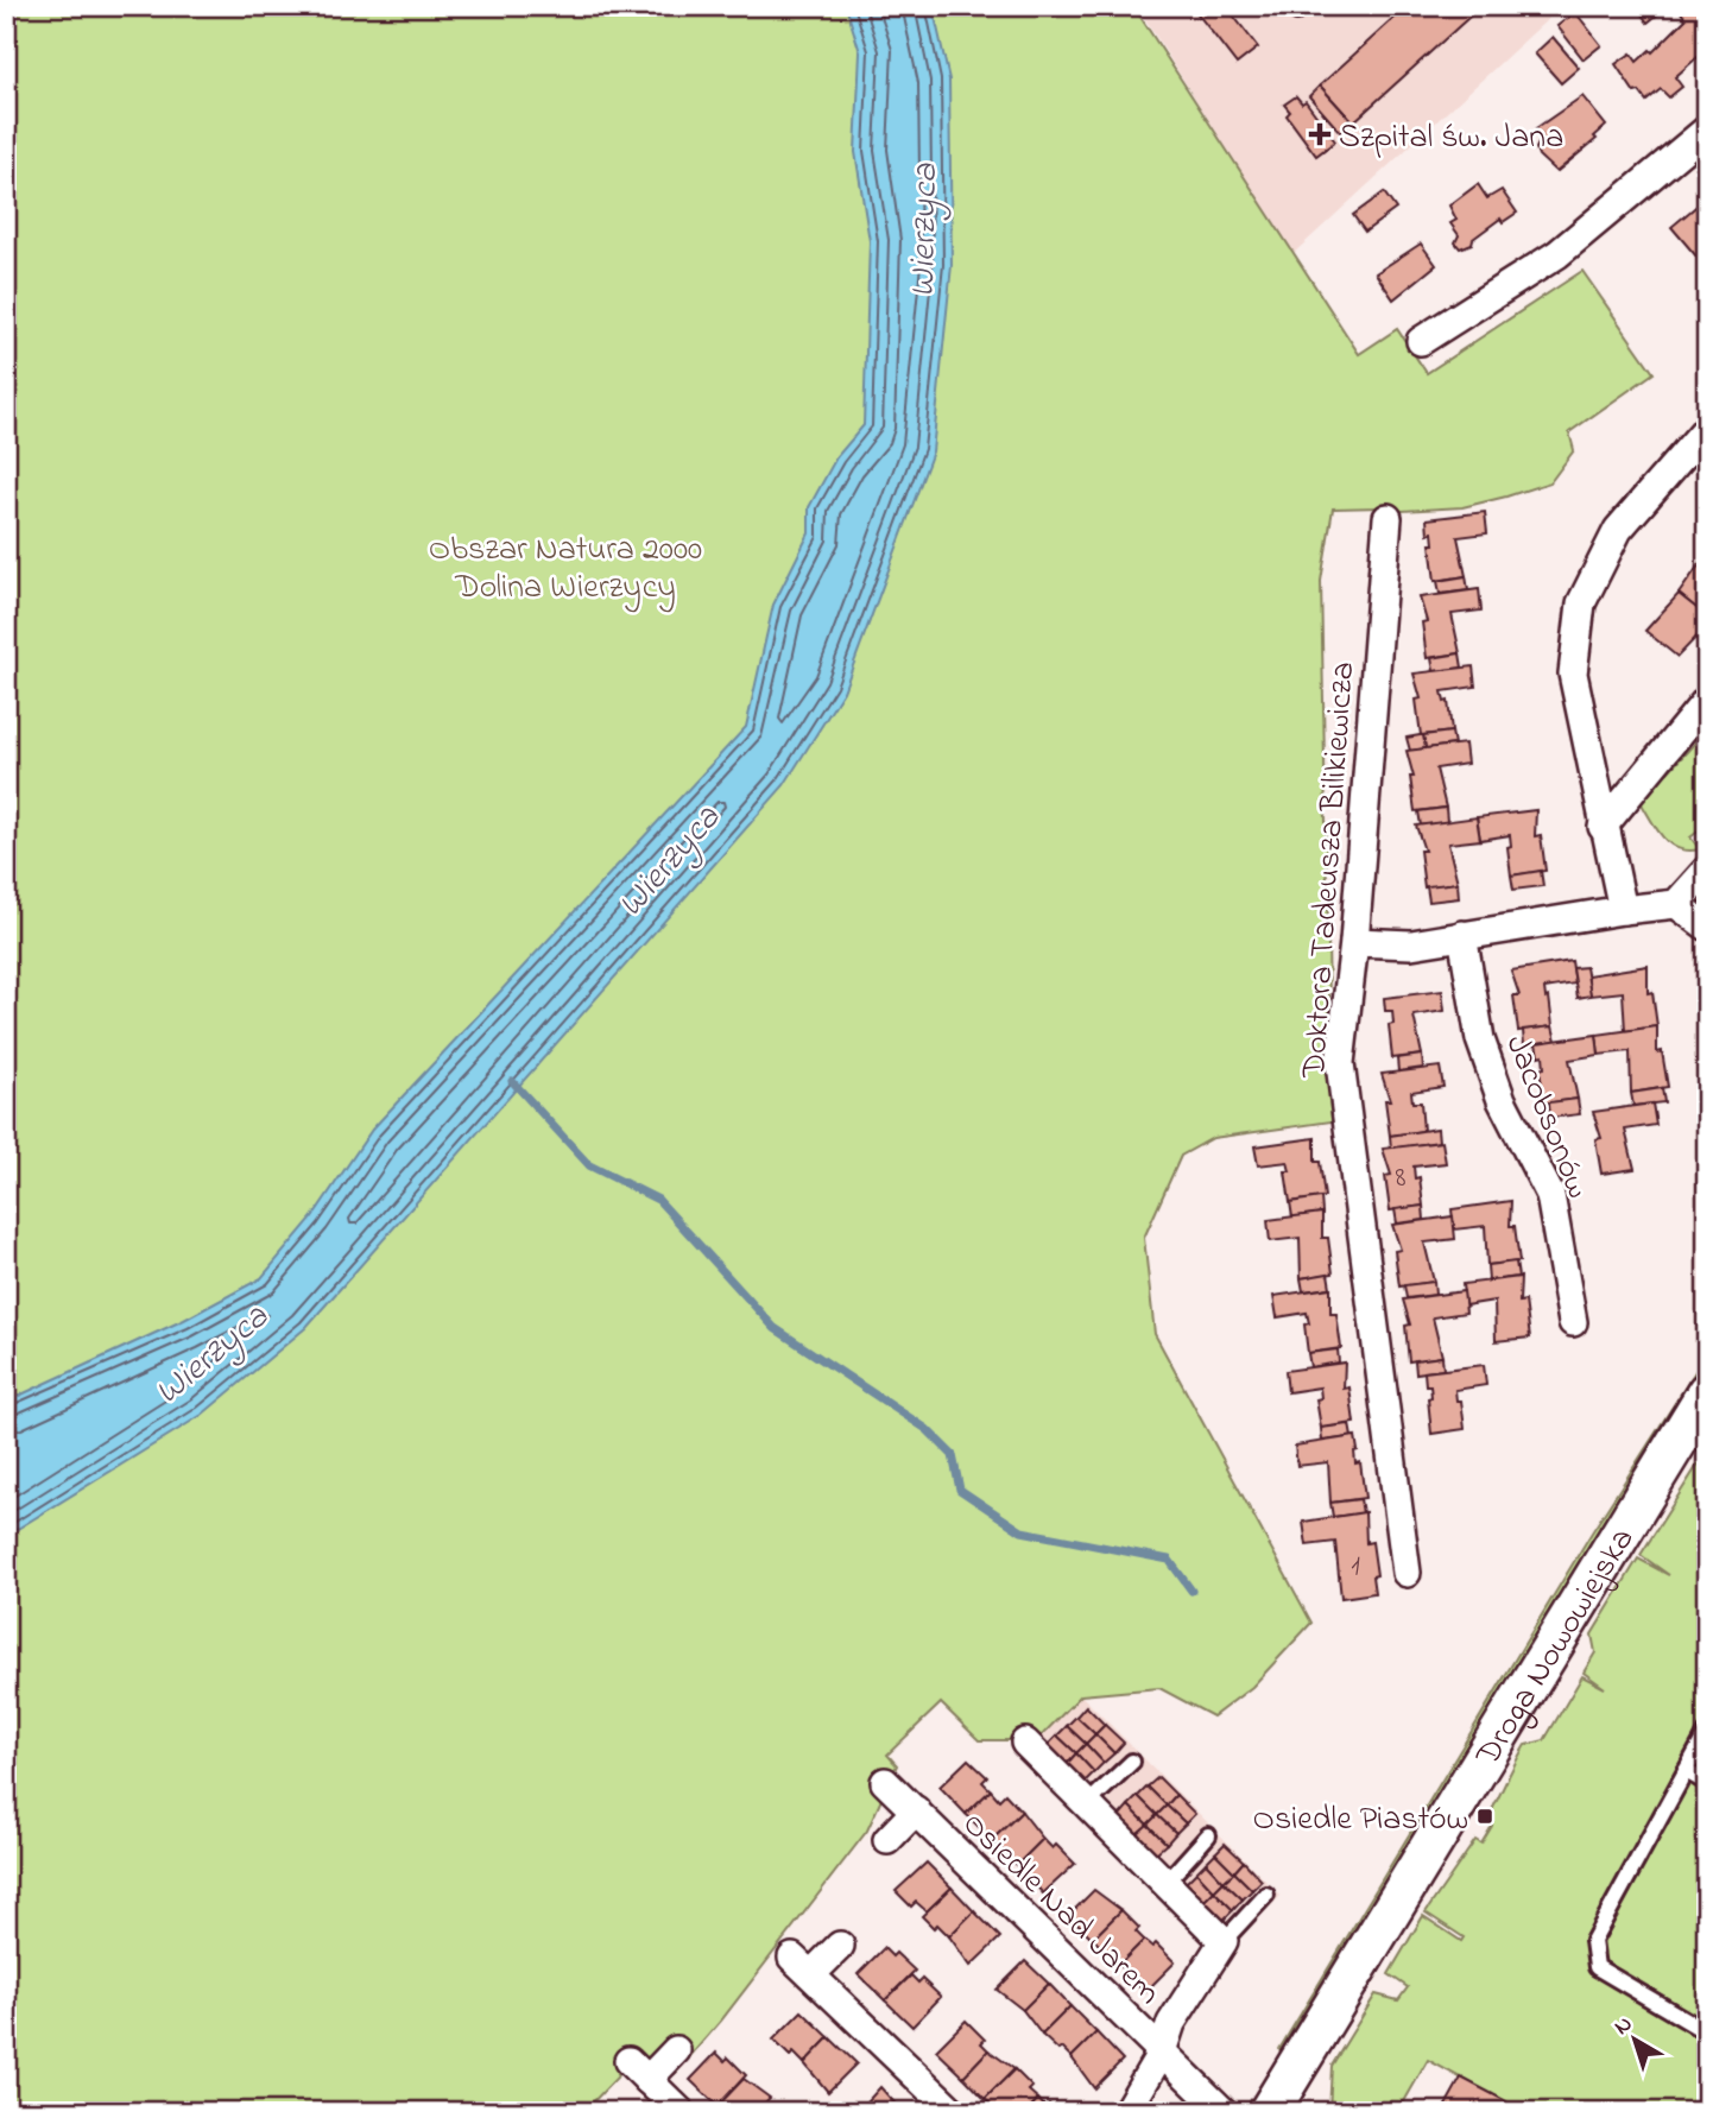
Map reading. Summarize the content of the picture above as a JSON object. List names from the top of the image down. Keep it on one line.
{"streets":{"street":["Doktora Tadeusza Bilikiewicza","Jacobsonów","Droga Nowowiejska","Osiedle Nad Jarem"]},"water":["Wierzyca"],"parks":["Obszar Natura 2000 Dolina Wierzycy"],"places":{"health":["Szpital św. Jana"],"transit":["Osiedle Piastów"]},"house_numbers":["8","1"],"north":"top left"}
